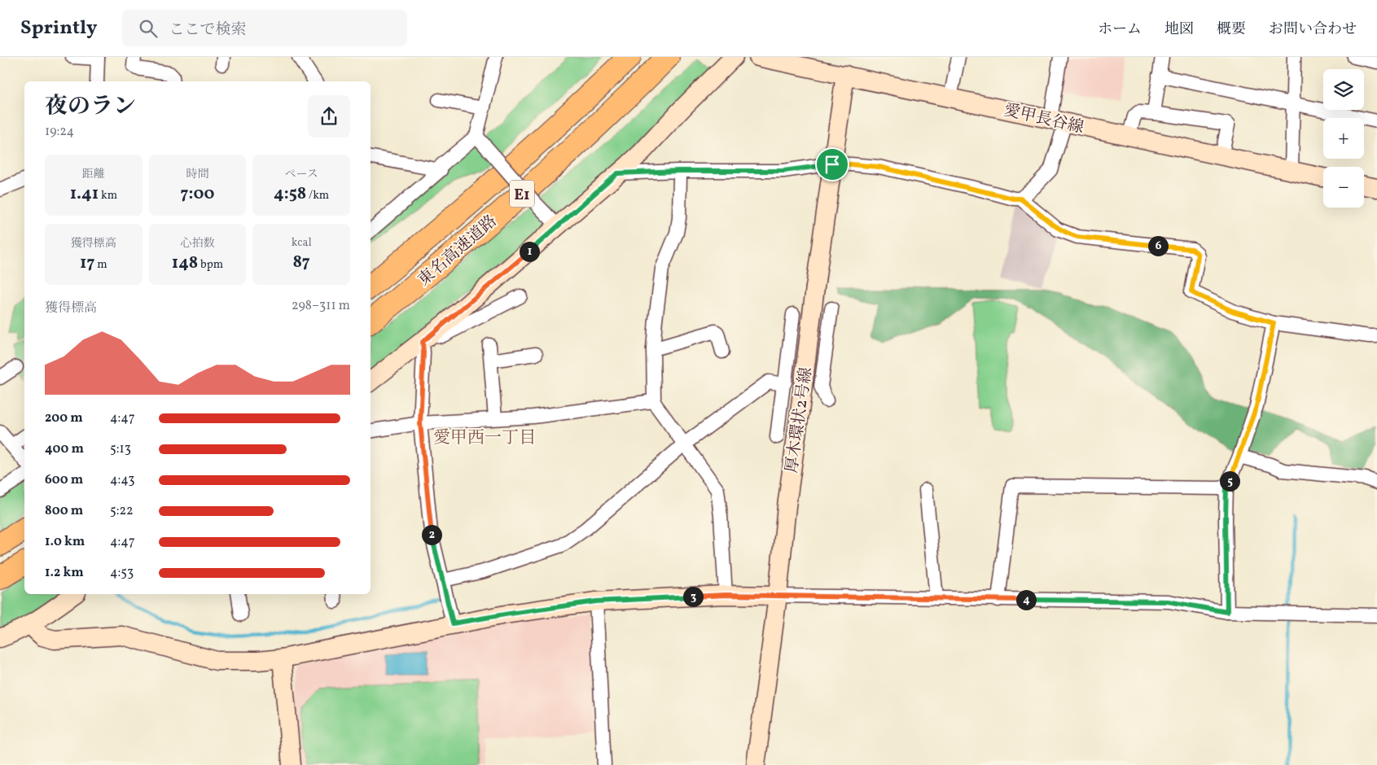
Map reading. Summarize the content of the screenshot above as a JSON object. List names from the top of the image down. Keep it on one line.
{"streets":{"highway":["E1","東名高速道路"],"street":["愛甲長谷線","厚木環状2号線"]},"crossings":[["愛甲長谷線","厚木環状2号線"]],"districts":["愛甲西一丁目"],"page":{"header":"Sprintly","search":"ここで検索","nav":["ホーム","地図","概要","お問い合わせ"],"map_buttons":["+","−"],"heading":["夜のラン","19:24"],"stats":[["距離","1.41 km"],["時間","7:00"],["ペース","4:58 /km"],["獲得標高","17 m"],["心拍数","148 bpm"],["kcal","87"]],"pins":["6","1","5","2","3","4"],"chart":["獲得標高","298–311 m"],"list":[{"name":"200 m","note":"4:47"},{"name":"400 m","note":"5:13"},{"name":"600 m","note":"4:43"},{"name":"800 m","note":"5:22"},{"name":"1.0 km","note":"4:47"},{"name":"1.2 km","note":"4:53"}]}}
